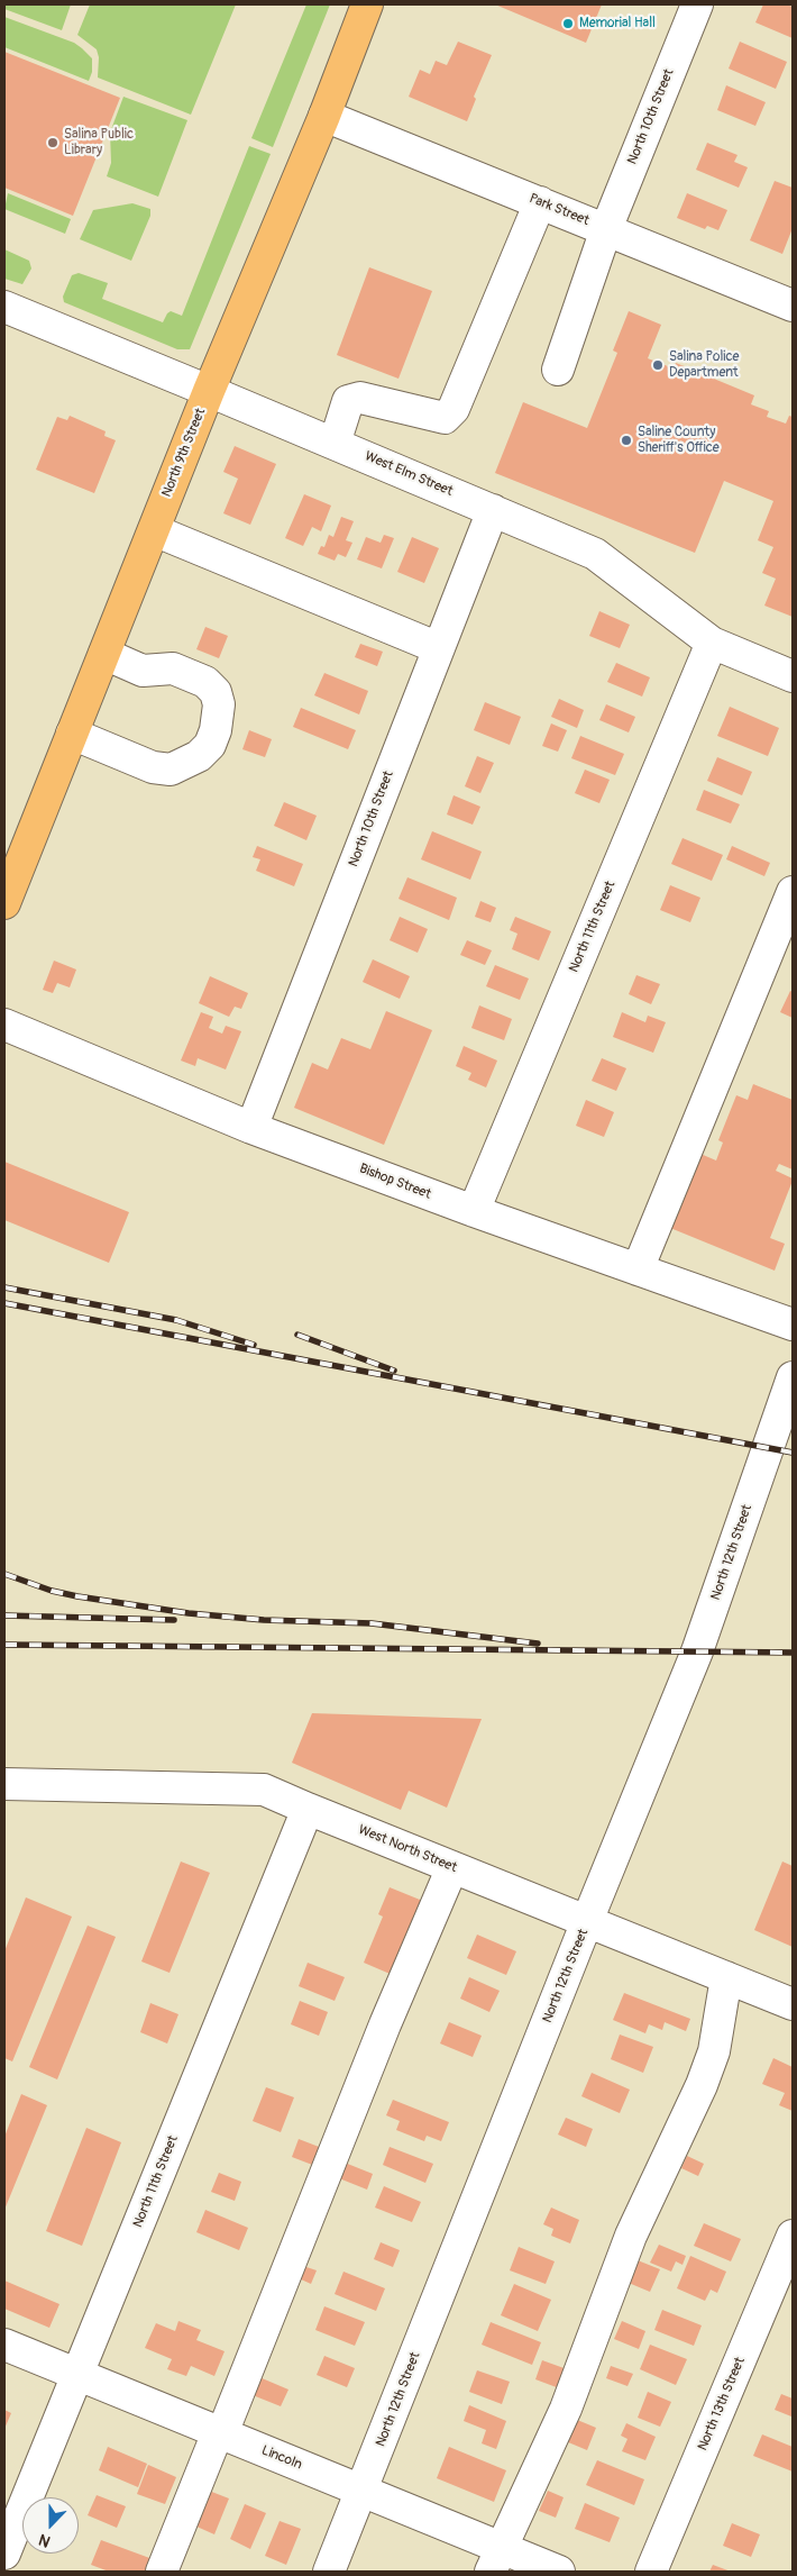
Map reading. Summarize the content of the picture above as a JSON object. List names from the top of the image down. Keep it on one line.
{"streets":{"main road":["North 9th Street"],"street":["North 10th Street","Park Street","West Elm Street","North 11th Street","Bishop Street","North 12th Street","West North Street","North 13th Street","Lincoln"]},"crossings":[["North 10th Street","Park Street"],["North 10th Street","West Elm Street"],["North 10th Street","Bishop Street"],["Park Street","North 9th Street"],["North 9th Street","West Elm Street"],["West Elm Street","North 11th Street"],["North 11th Street","Bishop Street"],["North 11th Street","West North Street"],["North 11th Street","Lincoln"],["North 12th Street","West North Street"],["North 12th Street","Lincoln"]],"places":["Memorial Hall","Salina Public Library","Salina Police Department","Saline County Sheriff's Office"],"north":"bottom"}
